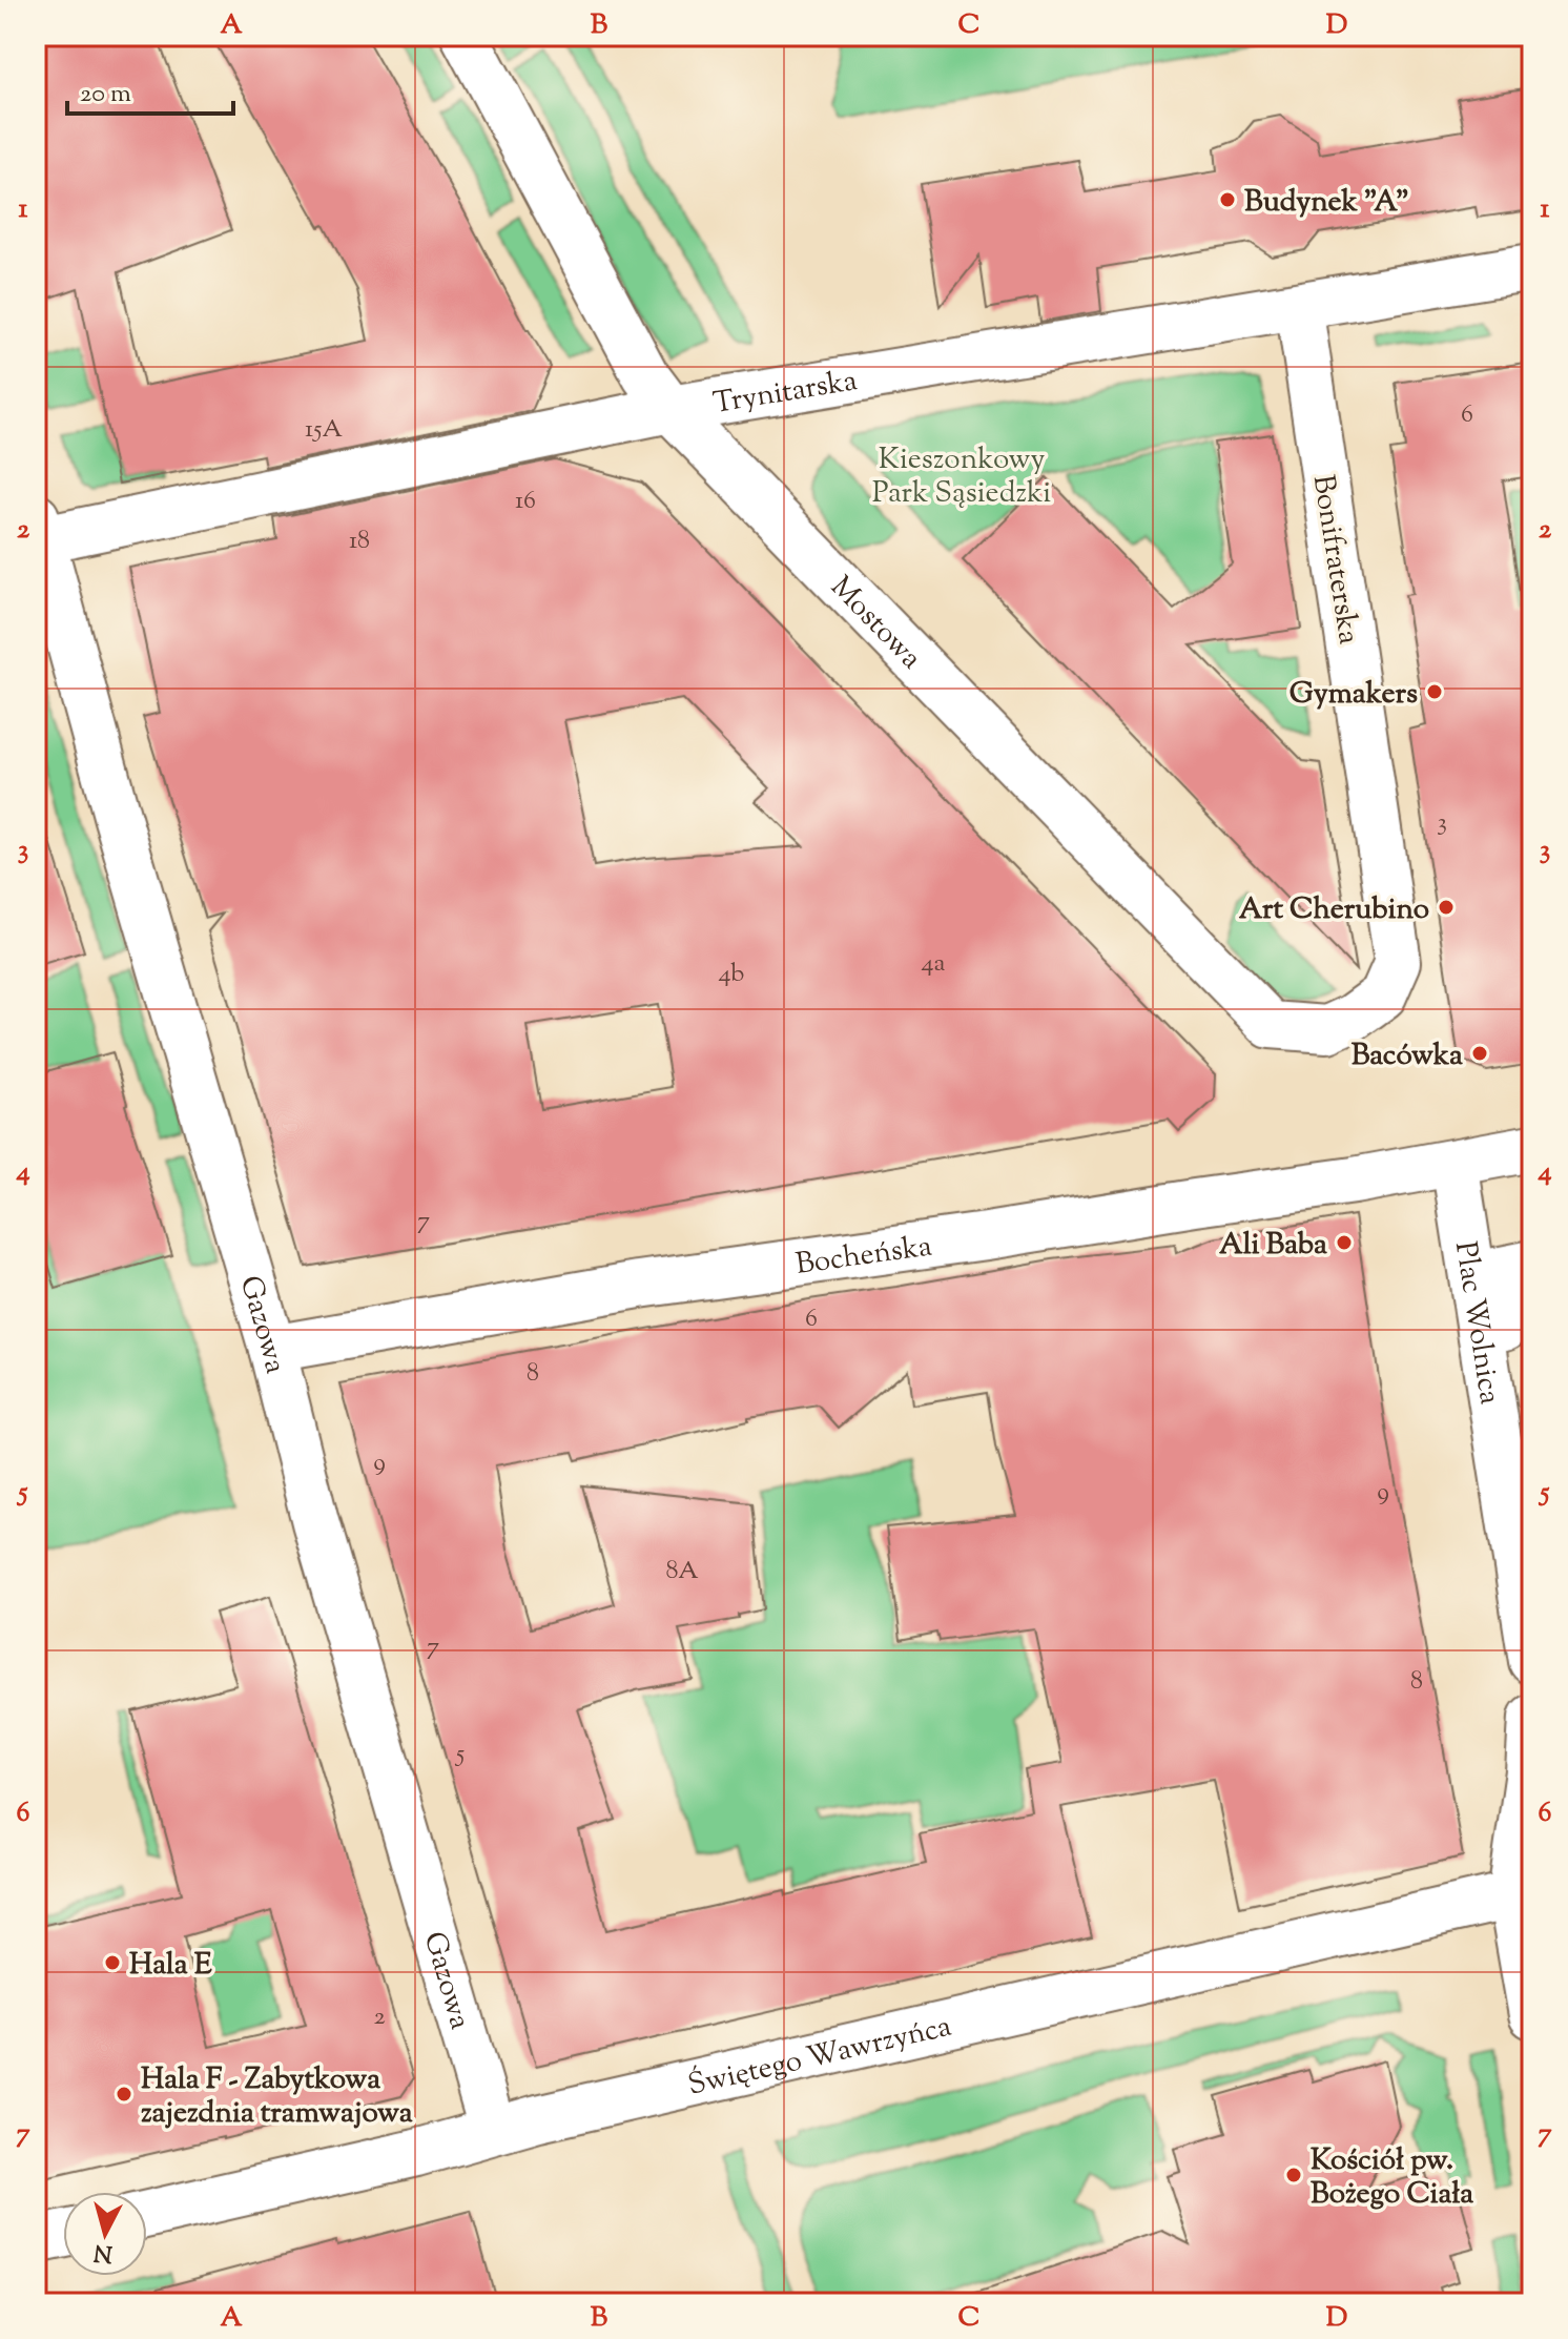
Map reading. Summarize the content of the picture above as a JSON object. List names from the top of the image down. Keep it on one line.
{"streets":{"street":["Trynitarska","Bonifraterska","Mostowa","Bocheńska","Plac Wolnica","Gazowa","Świętego Wawrzyńca"]},"crossings":[["Trynitarska","Bonifraterska"],["Trynitarska","Mostowa"],["Trynitarska","Gazowa"],["Bonifraterska","Mostowa"],["Bocheńska","Plac Wolnica"],["Bocheńska","Gazowa"],["Gazowa","Świętego Wawrzyńca"]],"parks":["Kieszonkowy Park Sąsiedzki"],"places":["Budynek \"A\"","Gymakers","Art Cherubino","Bacówka","Ali Baba","Hala E","Hala F - Zabytkowa zajezdnia tramwajowa","Kościół pw. Bożego Ciała"],"house_numbers":["6","15A","16","18","3","4a","4b","7","6","8","9","9","8A","7","8","5","2"],"scale_bar":"20 m","north":"bottom","grid":{"columns":["A","B","C","D"],"rows":["1","2","3","4","5","6","7"]}}
